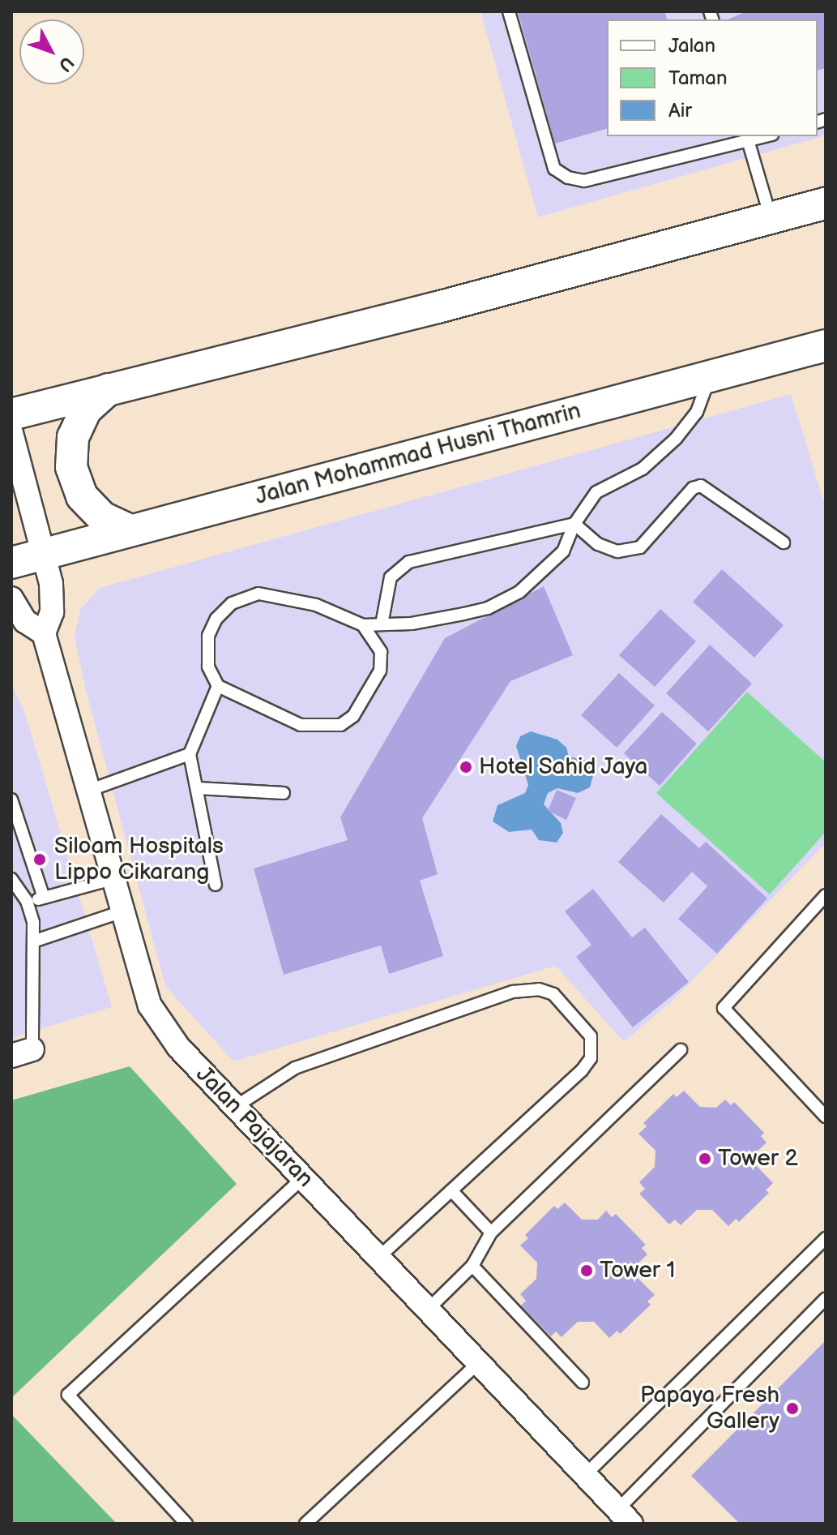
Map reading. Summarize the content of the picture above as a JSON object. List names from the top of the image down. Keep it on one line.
{"streets":{"street":["Jalan Mohammad Husni Thamrin","Jalan Pajajaran"]},"crossings":[["Jalan Mohammad Husni Thamrin","Jalan Pajajaran"]],"places":["Hotel Sahid Jaya","Siloam Hospitals Lippo Cikarang","Tower 2","Tower 1","Papaya Fresh Gallery"],"legend":["Jalan","Taman","Air"],"north":"bottom right"}
